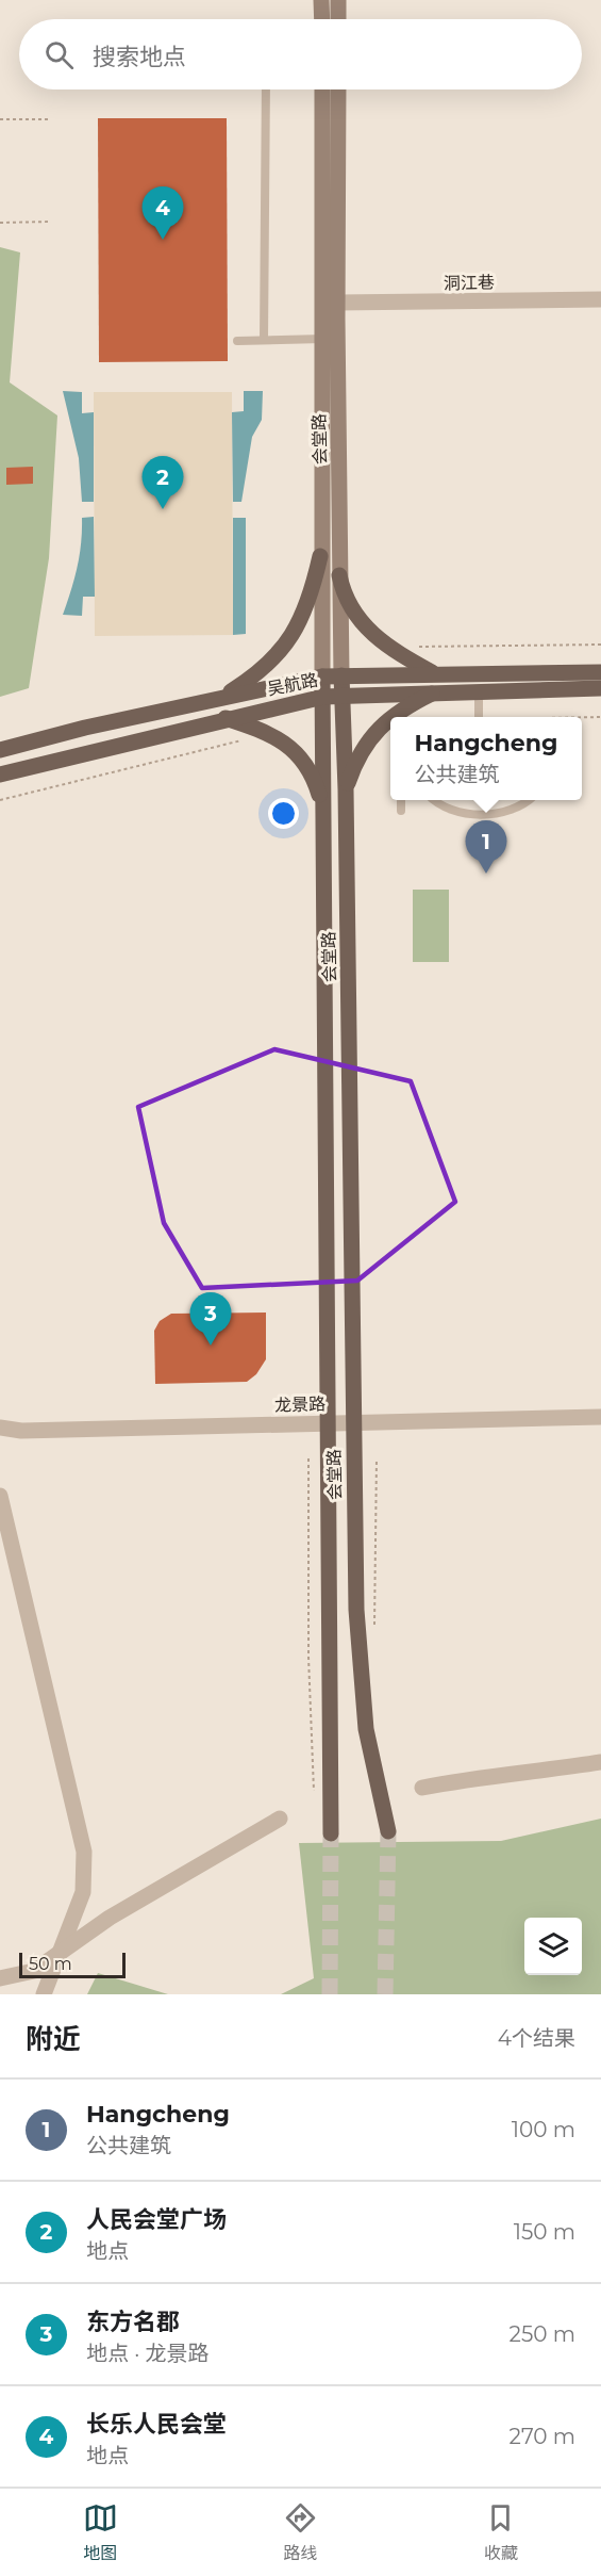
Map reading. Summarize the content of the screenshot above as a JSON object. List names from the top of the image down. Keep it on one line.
{"streets":{"main road":["会堂路","吴航路"],"street":["洞江巷","龙景路"]},"crossings":[["洞江巷","会堂路"],["会堂路","吴航路"],["会堂路","龙景路"]],"scale_bar":"50 m","page":{"search":"搜索地点","pins":["4","2","1","3"],"popup":["Hangcheng","公共建筑"],"scale":"50 m","heading":["附近","4个结果"],"list":[{"mark":"1","name":"Hangcheng","note":"公共建筑","value":"100 m"},{"mark":"2","name":"人民会堂广场","note":"地点","value":"150 m"},{"mark":"3","name":"东方名郡","note":"地点 · 龙景路","value":"250 m"},{"mark":"4","name":"长乐人民会堂","note":"地点","value":"270 m"}],"nav":["地图","路线","收藏"]}}
